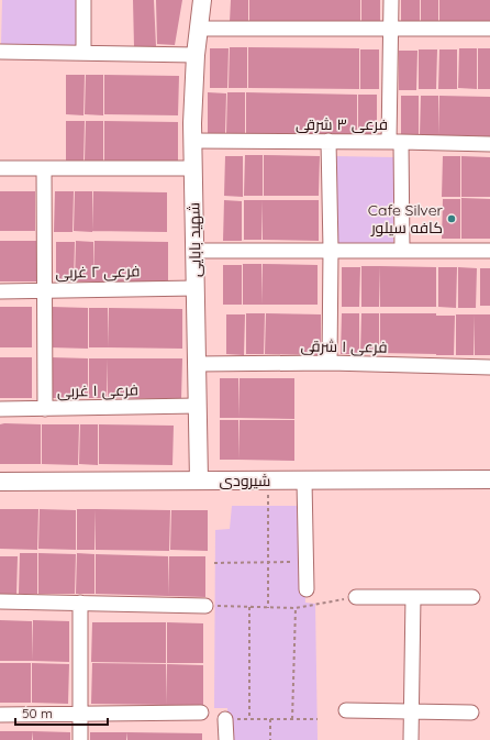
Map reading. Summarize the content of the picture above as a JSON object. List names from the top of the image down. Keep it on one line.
{"streets":{"street":["فرعی ۳ شرقی","شهید بابایی","فرعی ۲ غربی","فرعی ۱ شرقی","فرعی ۱ غربی","شیرودی"]},"crossings":[["فرعی ۳ شرقی","شهید بابایی"],["شهید بابایی","فرعی ۲ غربی"],["شهید بابایی","فرعی ۱ شرقی"],["شهید بابایی","فرعی ۱ غربی"],["شهید بابایی","شیرودی"]],"places":["Cafe Silver کافه سیلور"],"scale_bar":"50 m"}
